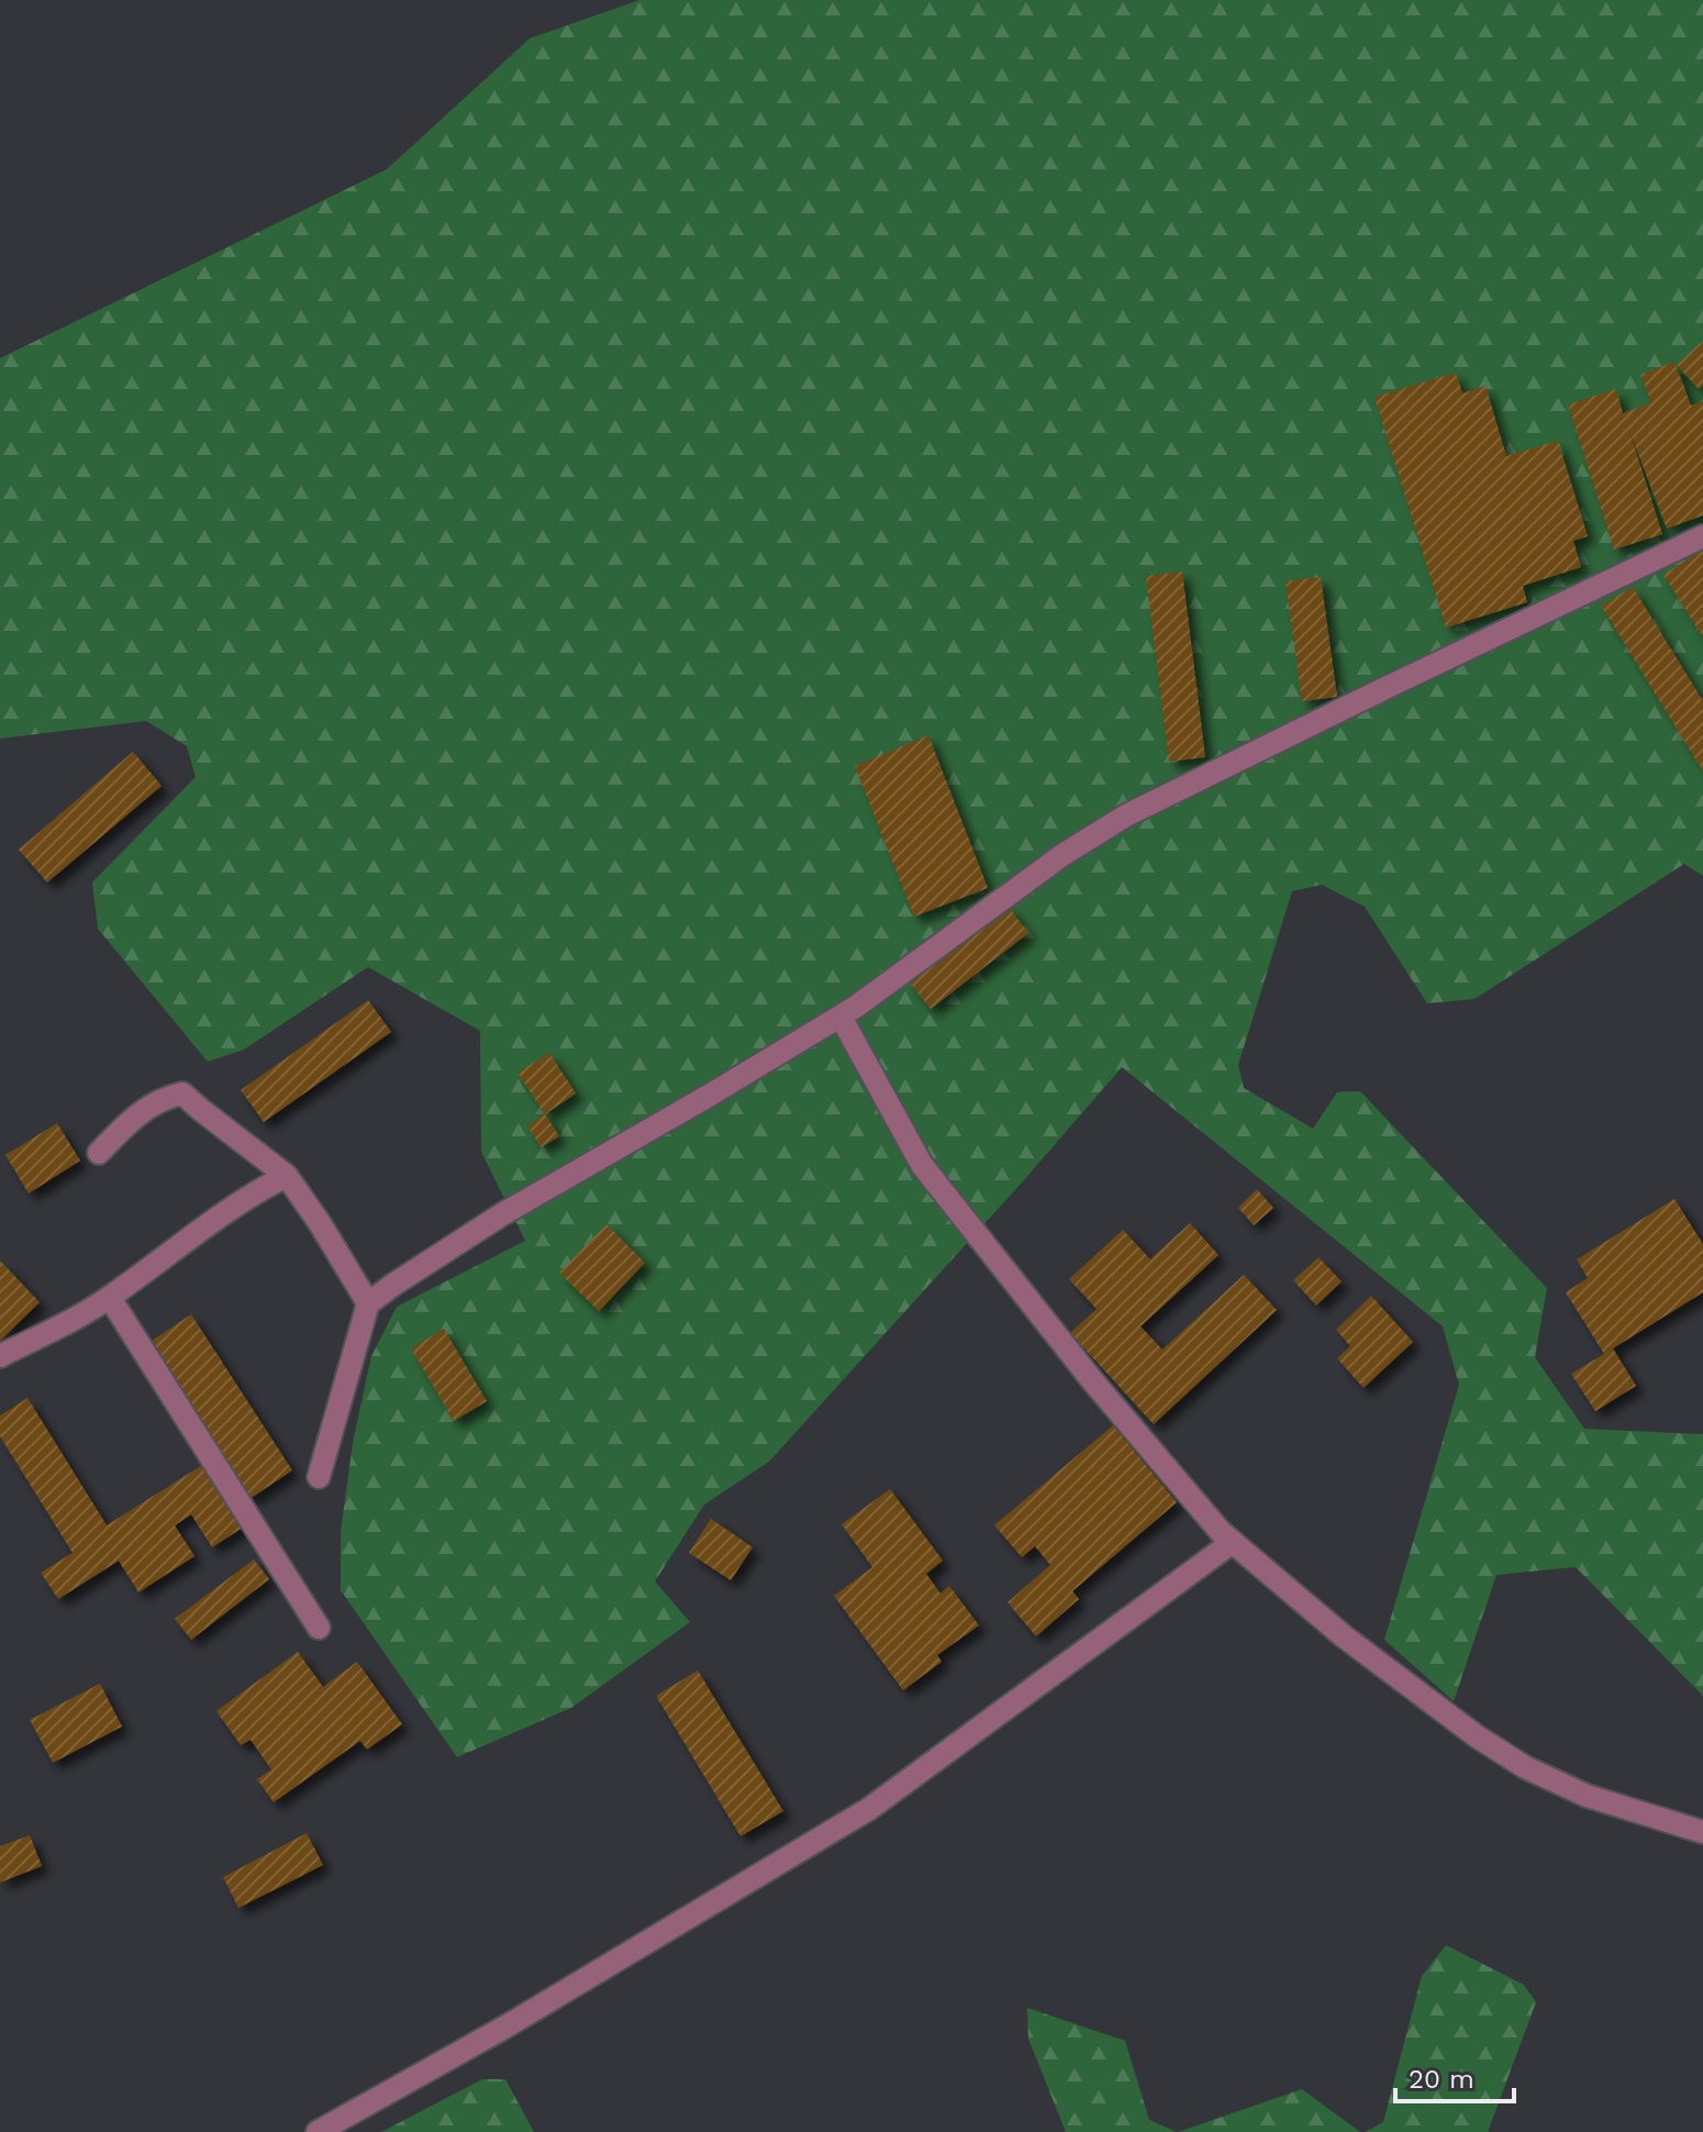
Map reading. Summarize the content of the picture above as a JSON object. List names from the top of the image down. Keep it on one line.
{"scale_bar":"20 m"}
